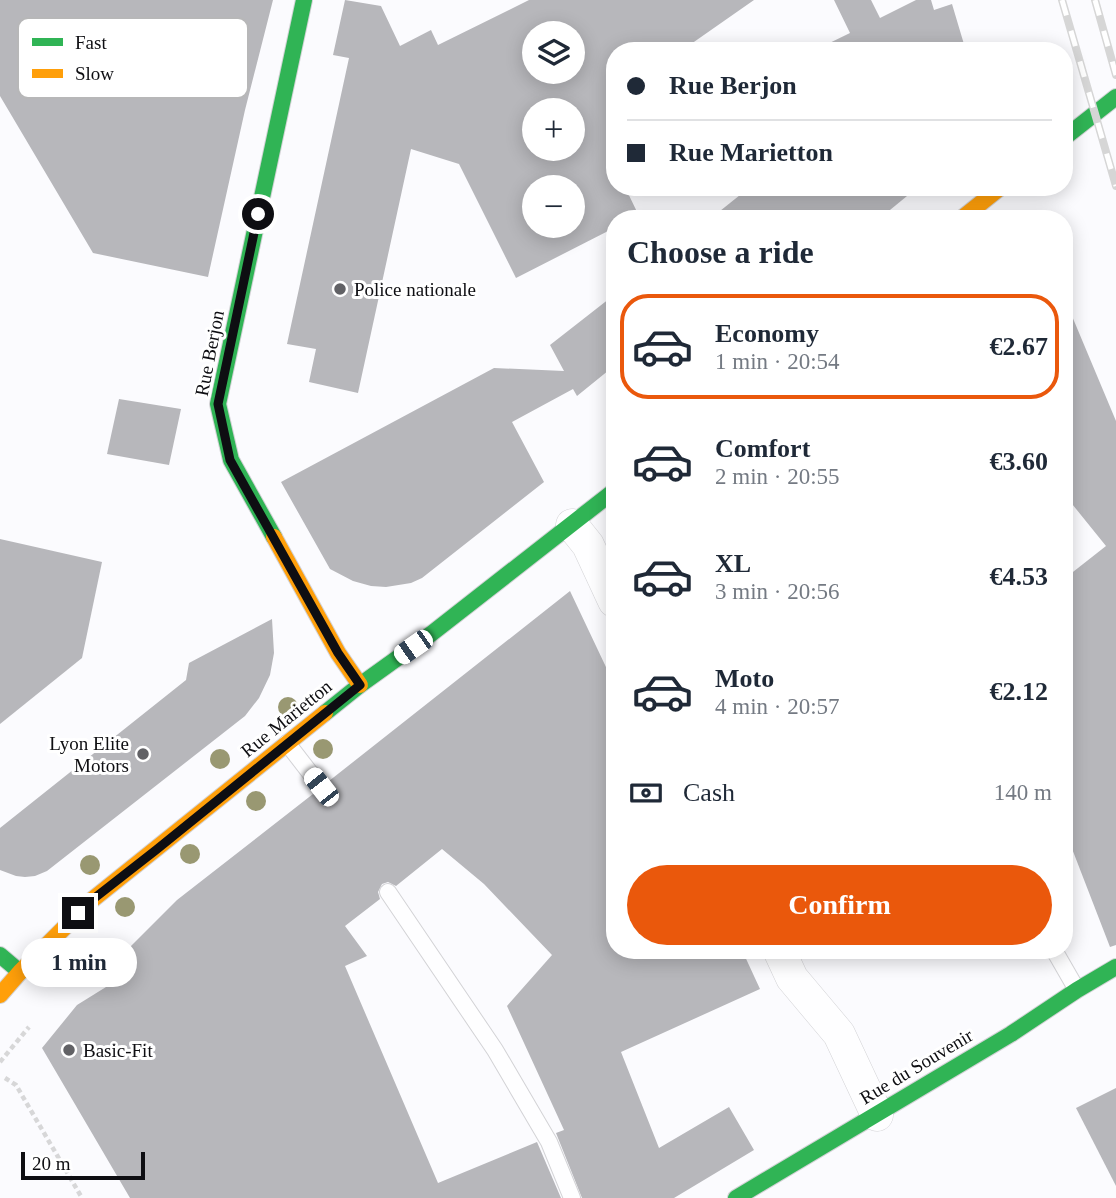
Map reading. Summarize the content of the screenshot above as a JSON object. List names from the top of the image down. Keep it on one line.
{"streets":{"street":["Rue Berjon","Rue Marietton","Rue du Souvenir"]},"crossings":[["Rue Berjon","Rue Marietton"]],"places":["Police nationale","Lyon Elite Motors","Basic-Fit"],"legend":["Fast","Slow"],"scale_bar":"20 m","page":{"map_buttons":["+","−"],"banner":["Rue Berjon","Rue Marietton"],"heading":"Choose a ride","list":[{"name":"Economy","note":"1 min · 20:54","value":"€2.67"},{"name":"Comfort","note":"2 min · 20:55","value":"€3.60"},{"name":"XL","note":"3 min · 20:56","value":"€4.53"},{"name":"Moto","note":"4 min · 20:57","value":"€2.12"}],"pay":["Cash","140 m"],"buttons":"Confirm","bubble":"1 min","scale":"20 m"}}
